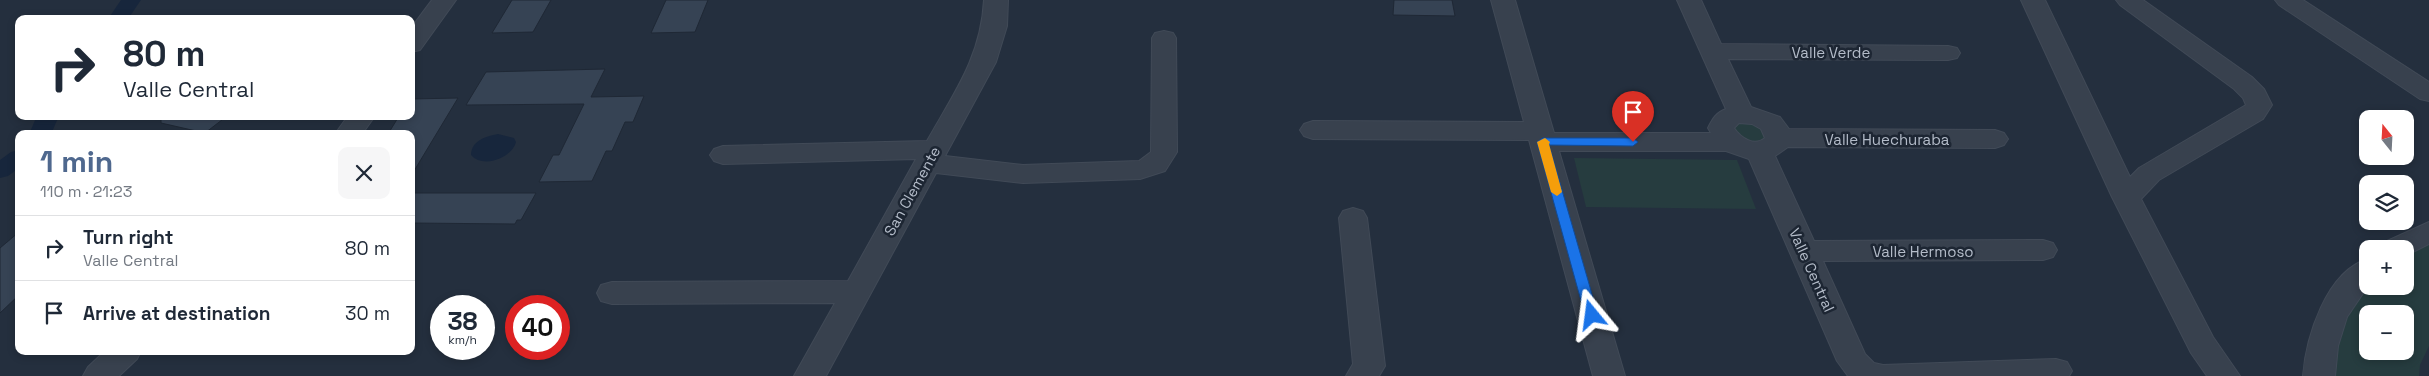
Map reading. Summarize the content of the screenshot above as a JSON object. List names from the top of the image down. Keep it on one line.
{"streets":{"street":["Valle Verde","Valle Huechuraba","San Clemente","Valle Hermoso","Valle Central"]},"crossings":[["Valle Huechuraba","Valle Central"],["Valle Hermoso","Valle Central"]],"north":"top","page":{"turn":["80 m","Valle Central"],"map_buttons":["+","−"],"heading":["1 min","110 m · 21:23"],"list":[{"name":"Turn right","note":"Valle Central","value":"80 m"},{"name":"Arrive at destination","value":"30 m"}],"speed":"38 km/h","limit":"40"}}
